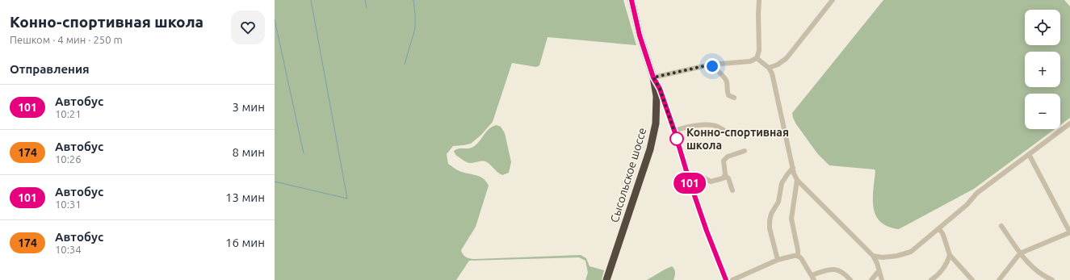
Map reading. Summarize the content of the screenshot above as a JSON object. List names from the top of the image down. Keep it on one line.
{"streets":{"highway":["Сысольское шоссе"]},"places":["Конно-спортивная школа"],"lines":["bus line 101"],"page":{"heading":[["Конно-спортивная школа","Пешком · 4 мин · 250 m"],"Отправления"],"on_map":"101","map_buttons":["+","−"],"list":[{"mark":"101","name":"Автобус","note":"10:21","value":"3 мин"},{"mark":"174","name":"Автобус","note":"10:26","value":"8 мин"},{"mark":"101","name":"Автобус","note":"10:31","value":"13 мин"},{"mark":"174","name":"Автобус","note":"10:34","value":"16 мин"}]}}
